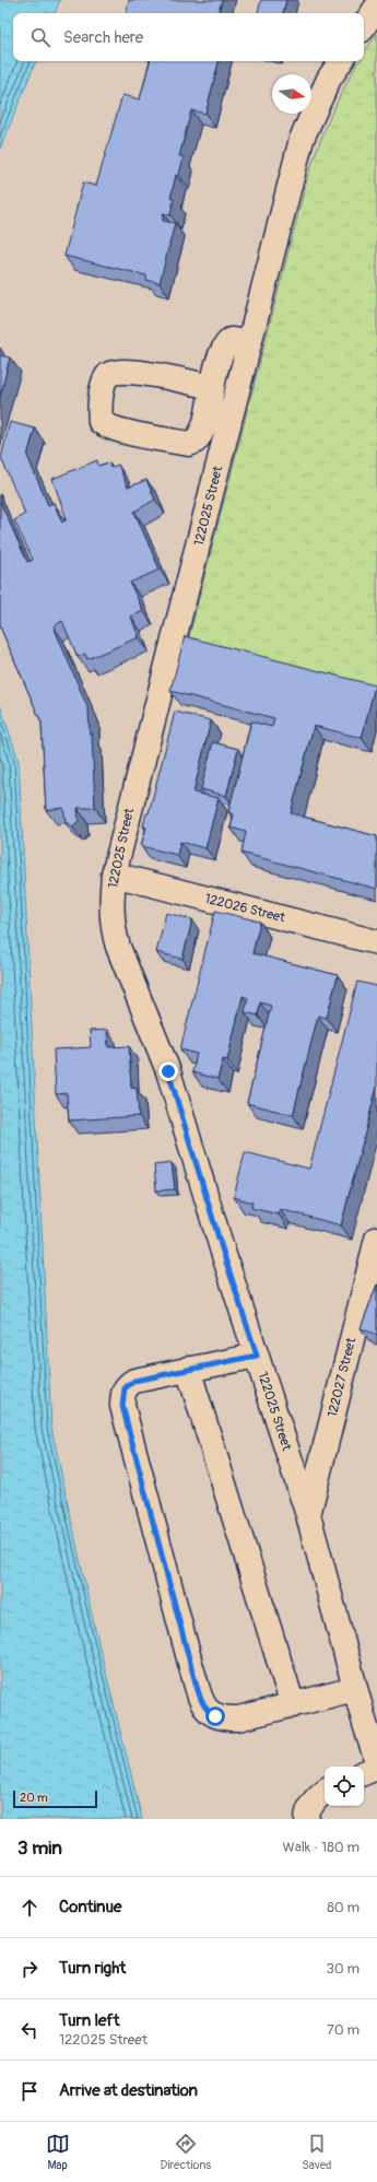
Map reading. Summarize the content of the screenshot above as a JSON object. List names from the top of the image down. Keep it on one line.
{"streets":{"street":["122025 Street","122026 Street","122027 Street"]},"crossings":[["122025 Street","122026 Street"],["122025 Street","122027 Street"]],"scale_bar":"20 m","north":"right","page":{"search":"Search here","scale":"20 m","heading":["3 min","Walk · 180 m"],"list":[["Continue","80 m"],["Turn right","30 m"],["Turn left","122025 Street","70 m"],"Arrive at destination"],"nav":["Map","Directions","Saved"]}}
